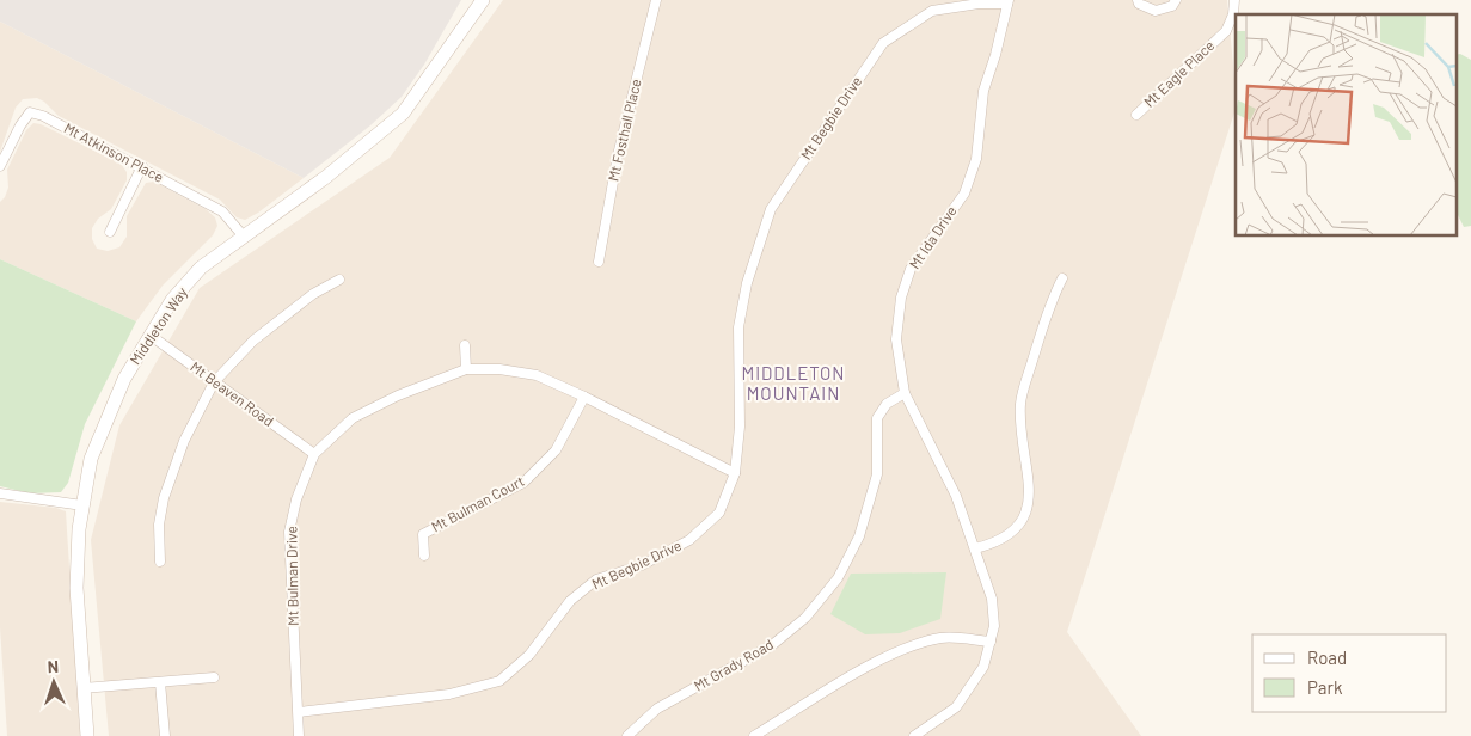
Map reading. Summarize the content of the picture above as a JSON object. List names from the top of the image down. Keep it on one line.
{"streets":{"street":["Mt Eagle Place","Mt Begbie Drive","Mt Fosthall Place","Mt Atkinson Place","Mt Ida Drive","Middleton Way","Mt Beaven Road","Mt Bulman Court","Mt Bulman Drive","Mt Grady Road"]},"crossings":[["Mt Begbie Drive","Mt Ida Drive"],["Mt Begbie Drive","Mt Bulman Drive"],["Mt Atkinson Place","Middleton Way"],["Mt Ida Drive","Mt Grady Road"],["Middleton Way","Mt Beaven Road"],["Mt Beaven Road","Mt Bulman Drive"],["Mt Bulman Court","Mt Bulman Drive"]],"districts":["MIDDLETON MOUNTAIN"],"legend":["Road","Park"],"north":"top"}
